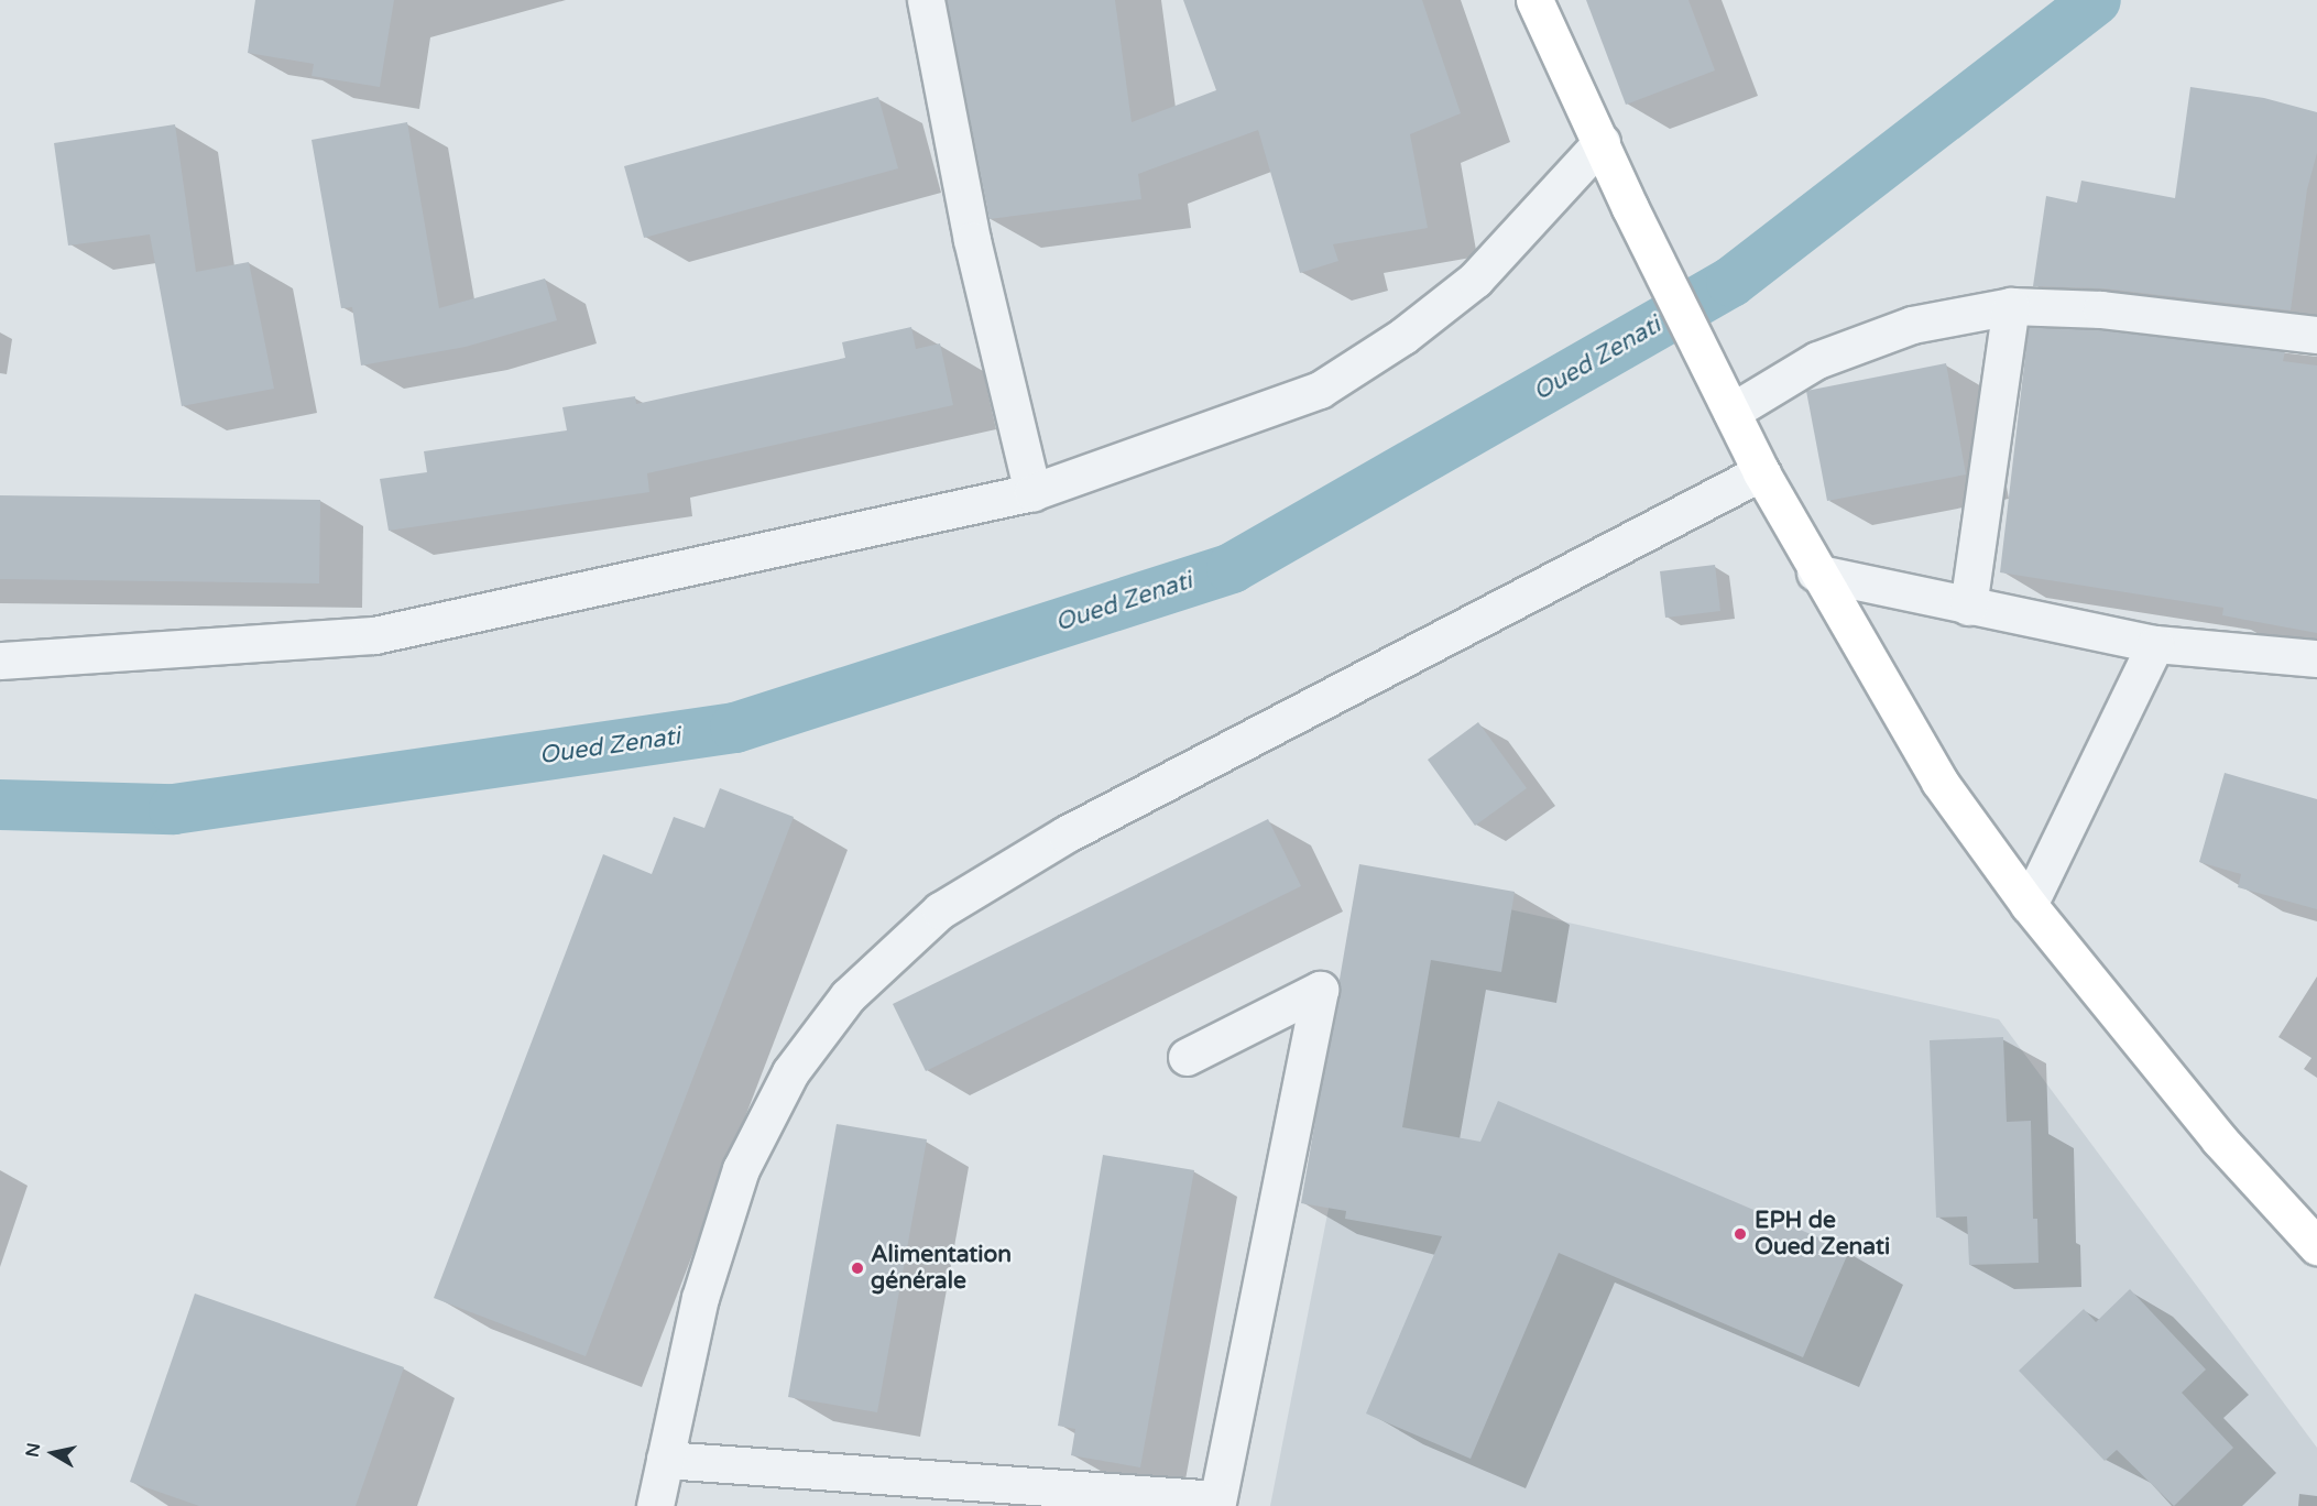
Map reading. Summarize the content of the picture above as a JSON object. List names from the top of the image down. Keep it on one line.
{"water":["Oued Zenati"],"places":["EPH de Oued Zenati","Alimentation générale"],"north":"left"}
